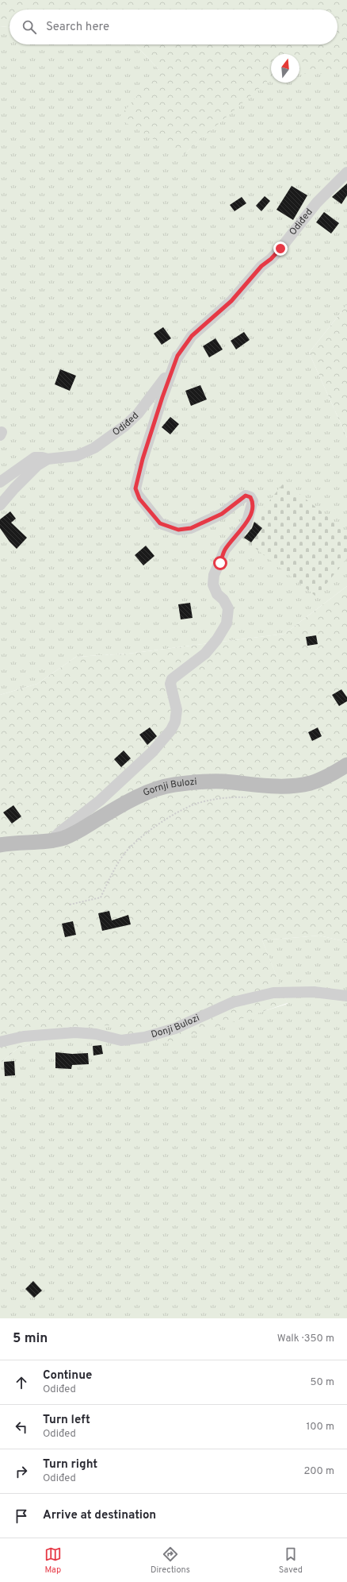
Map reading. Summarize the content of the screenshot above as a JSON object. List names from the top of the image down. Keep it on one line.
{"streets":{"street":["Odiđed","Gornji Bulozi","Donji Bulozi"]},"crossings":[["Odiđed","Gornji Bulozi"]],"north":"top","page":{"search":"Search here","heading":["5 min","Walk · 350 m"],"list":[["Continue","Odiđed","50 m"],["Turn left","Odiđed","100 m"],["Turn right","Odiđed","200 m"],"Arrive at destination"],"nav":["Map","Directions","Saved"]}}
